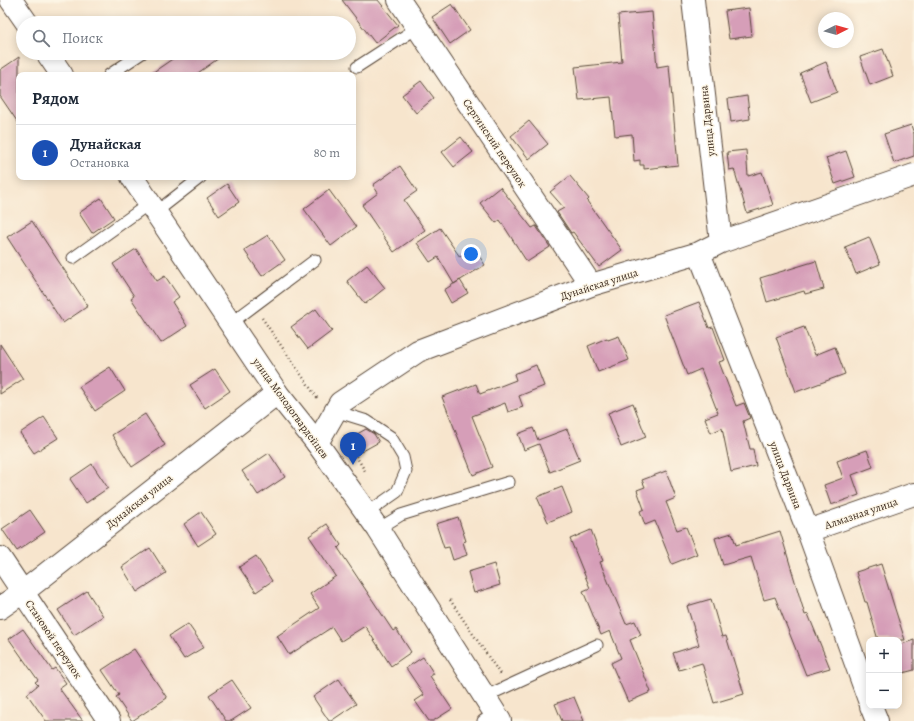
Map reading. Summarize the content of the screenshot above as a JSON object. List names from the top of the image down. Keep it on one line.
{"streets":{"street":["улица Дарвина","Сергинский переулок","Дунайская улица","улица Молодогвардейцев","Алмазная улица","Становой переулок"]},"crossings":[["улица Дарвина","Дунайская улица"],["улица Дарвина","Алмазная улица"],["Сергинский переулок","Дунайская улица"],["Дунайская улица","улица Молодогвардейцев"],["Дунайская улица","Становой переулок"]],"north":"right","page":{"search":"Поиск","heading":"Рядом","list":[{"mark":"1","name":"Дунайская","note":"Остановка","value":"80 m"}],"pins":"1","map_buttons":["+","−"]}}
